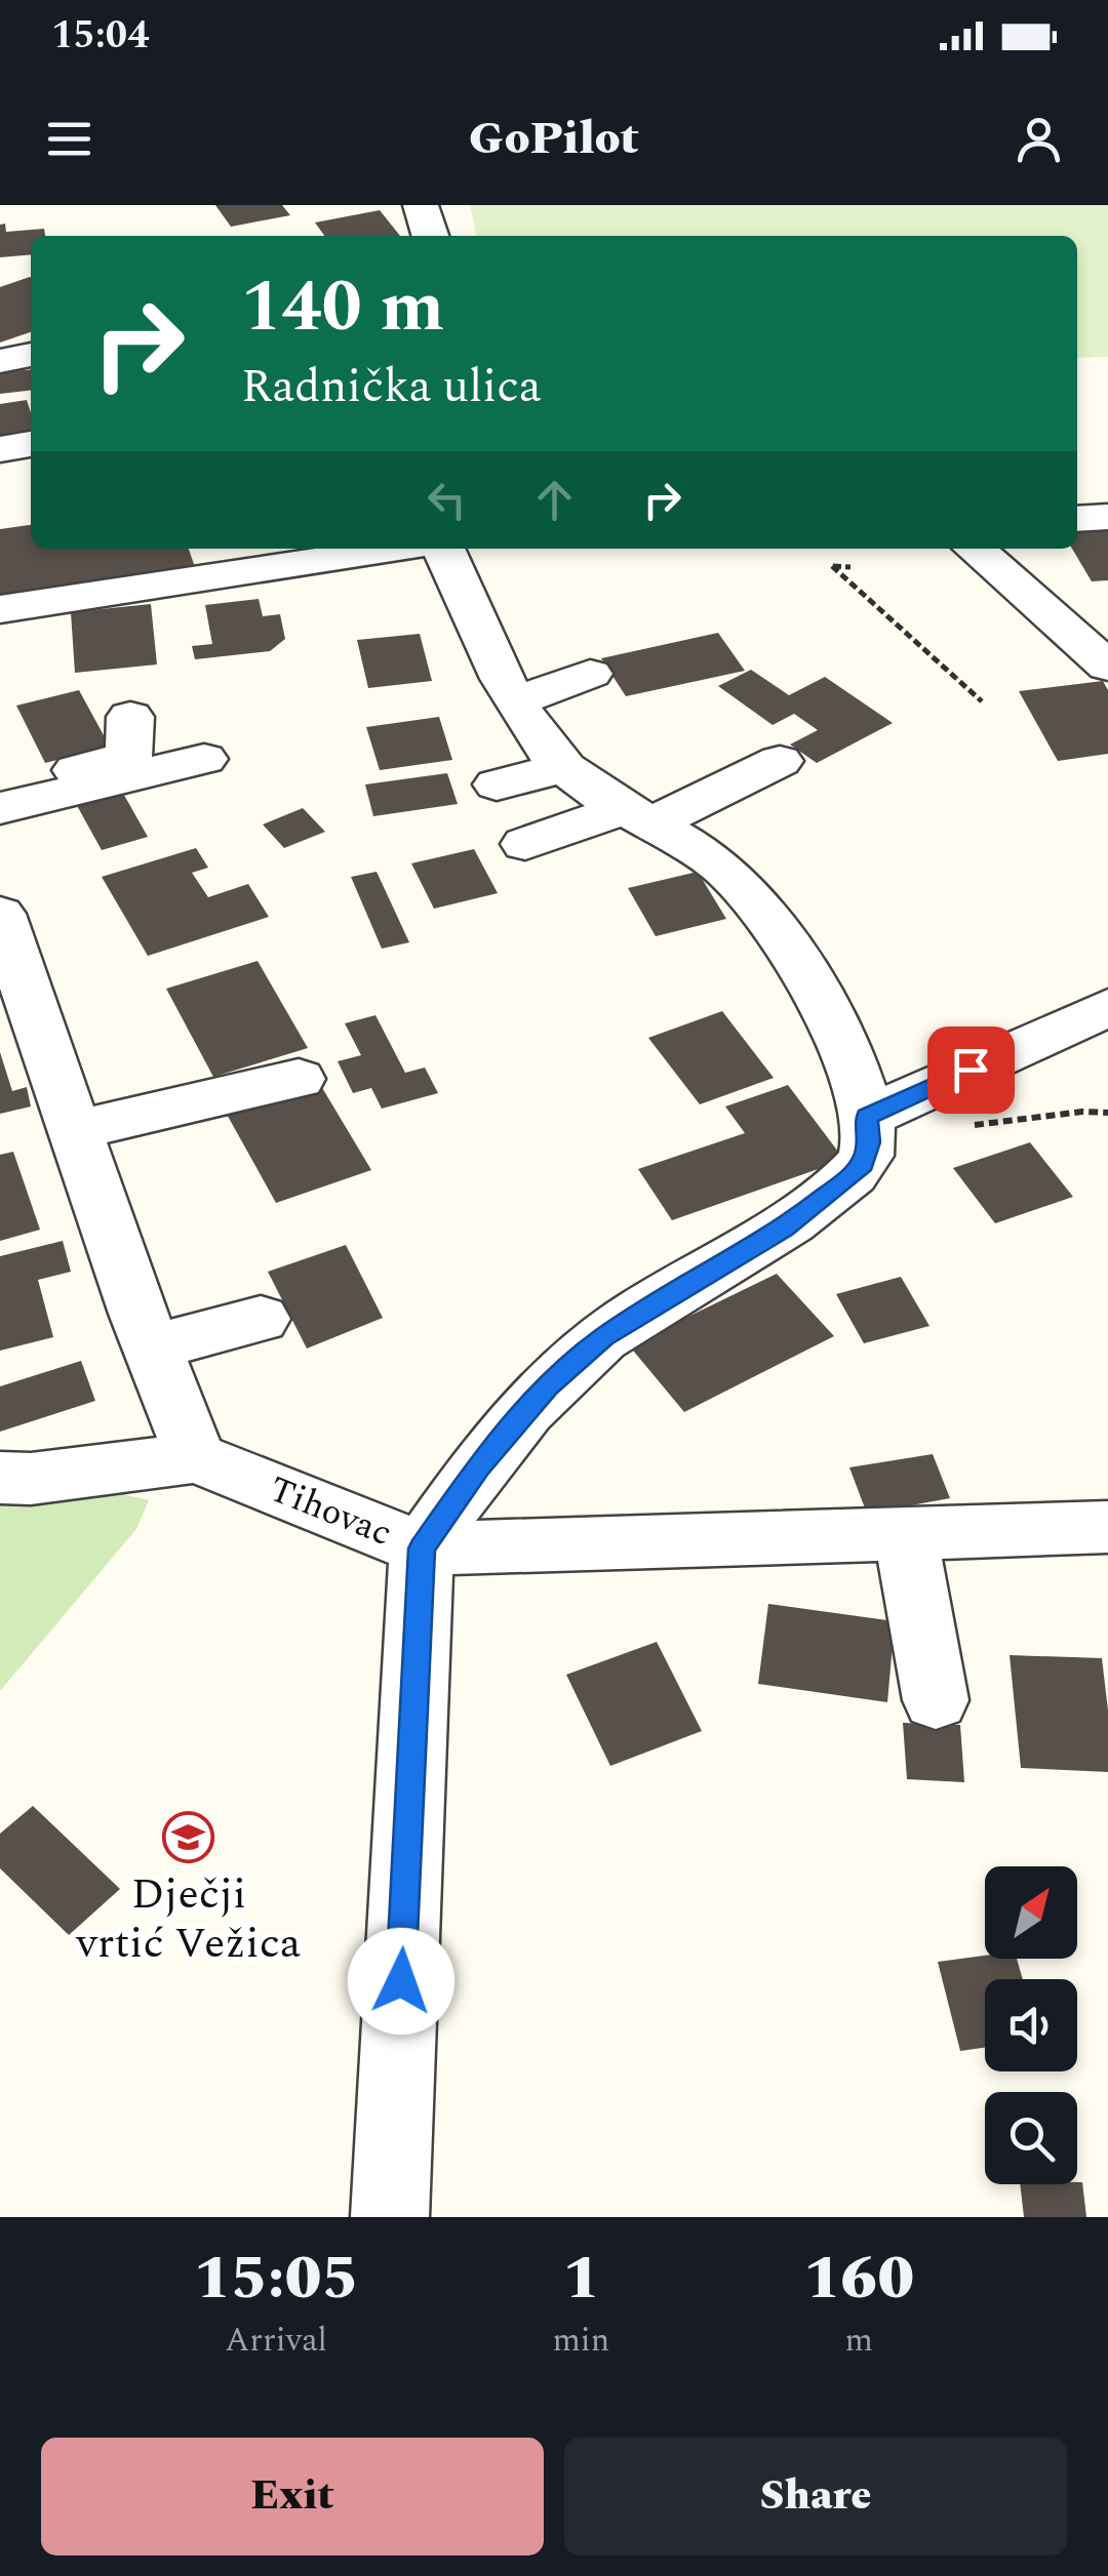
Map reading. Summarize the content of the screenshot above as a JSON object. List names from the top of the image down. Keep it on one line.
{"streets":{"street":["Tihovac"]},"places":{"school or university":["Dječji vrtić Vežica"]},"north":"top right","page":{"status":"15:04","header":"GoPilot","turn":["140 m","Radnička ulica"],"eta":["15:05","Arrival","1","min","160","m"],"buttons":["Exit","Share"]}}
